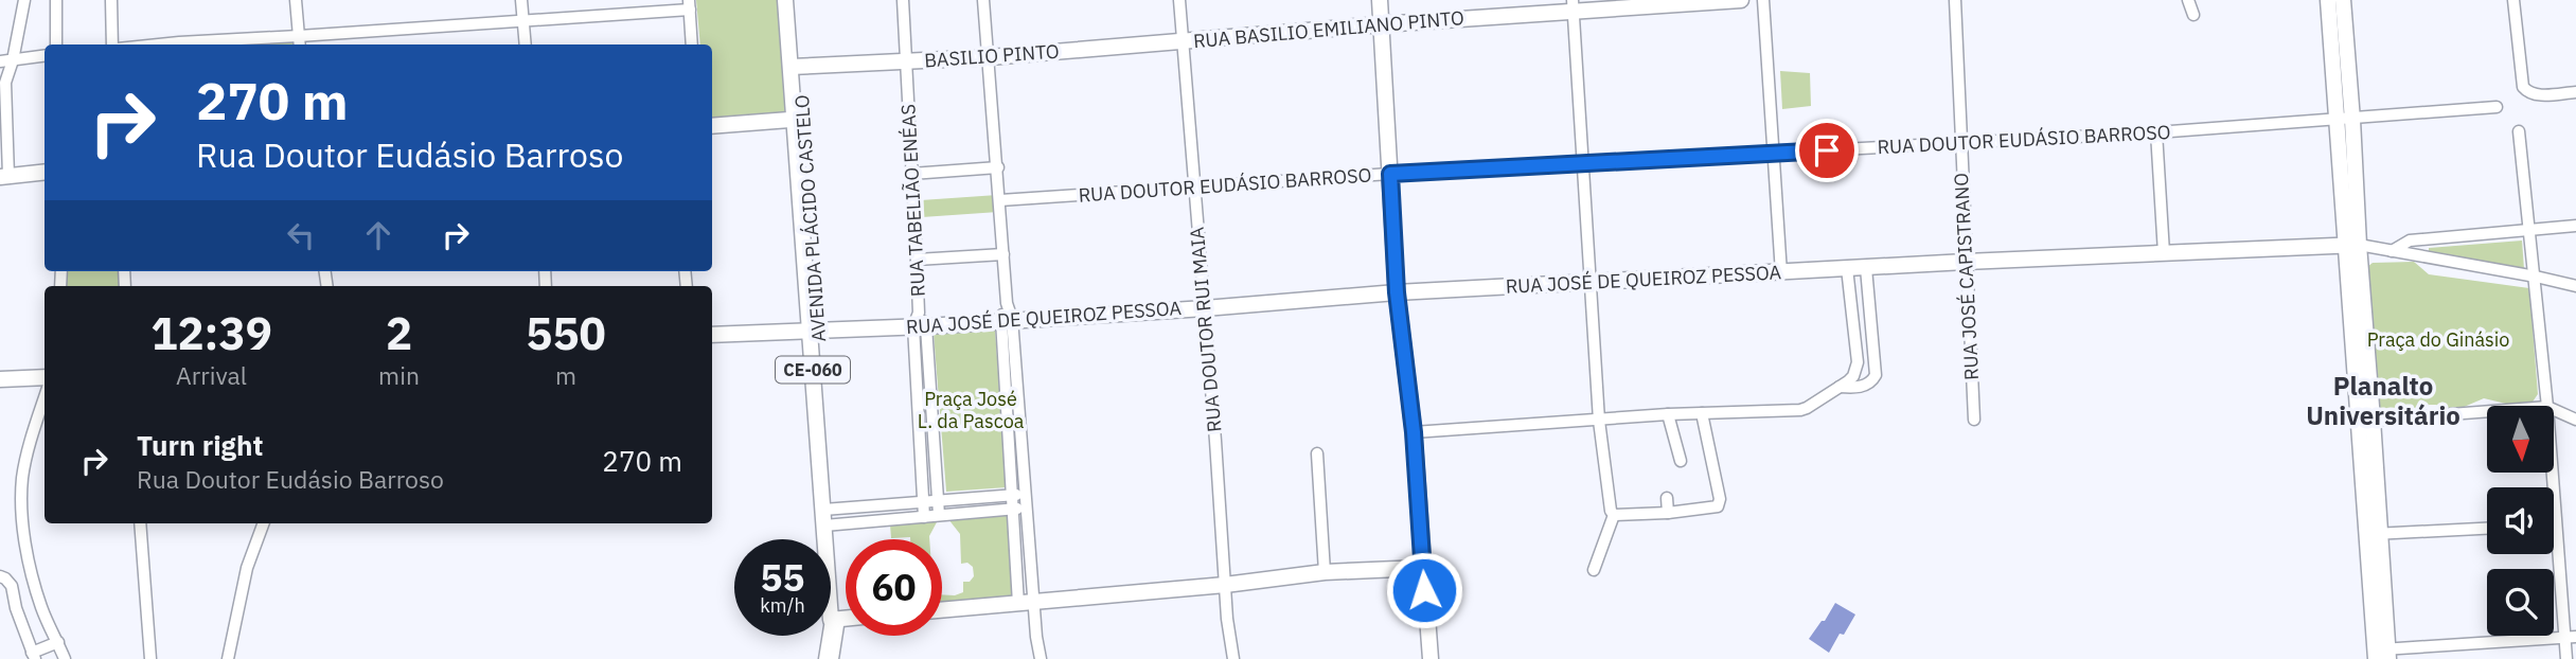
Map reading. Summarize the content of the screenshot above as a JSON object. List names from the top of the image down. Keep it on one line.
{"streets":{"main road":["RUA BASILIO EMILIANO PINTO","BASILIO PINTO","AVENIDA PLÁCIDO CASTELO","RUA JOSÉ DE QUEIROZ PESSOA","CE-060"],"street":["RUA DOUTOR EUDÁSIO BARROSO","RUA TABELIÃO ENÉAS","RUA JOSÉ CAPISTRANO","RUA DOUTOR RUI MAIA"]},"crossings":[["RUA BASILIO EMILIANO PINTO","BASILIO PINTO"],["RUA BASILIO EMILIANO PINTO","RUA DOUTOR RUI MAIA"],["BASILIO PINTO","RUA TABELIÃO ENÉAS"],["BASILIO PINTO","AVENIDA PLÁCIDO CASTELO"],["BASILIO PINTO","RUA DOUTOR RUI MAIA"],["RUA DOUTOR EUDÁSIO BARROSO","RUA JOSÉ CAPISTRANO"],["RUA DOUTOR EUDÁSIO BARROSO","RUA DOUTOR RUI MAIA"],["RUA TABELIÃO ENÉAS","RUA JOSÉ DE QUEIROZ PESSOA"],["AVENIDA PLÁCIDO CASTELO","RUA JOSÉ DE QUEIROZ PESSOA"],["RUA JOSÉ CAPISTRANO","RUA JOSÉ DE QUEIROZ PESSOA"],["RUA JOSÉ DE QUEIROZ PESSOA","RUA DOUTOR RUI MAIA"]],"districts":["Planalto Universitário"],"parks":["Praça do Ginásio","Praça José L. da Pascoa"],"north":"bottom","page":{"turn":["270 m","Rua Doutor Eudásio Barroso"],"eta":["12:39","Arrival","2","min","550","m"],"list":[{"name":"Turn right","note":"Rua Doutor Eudásio Barroso","value":"270 m"}],"speed":"55 km/h","limit":"60"}}
